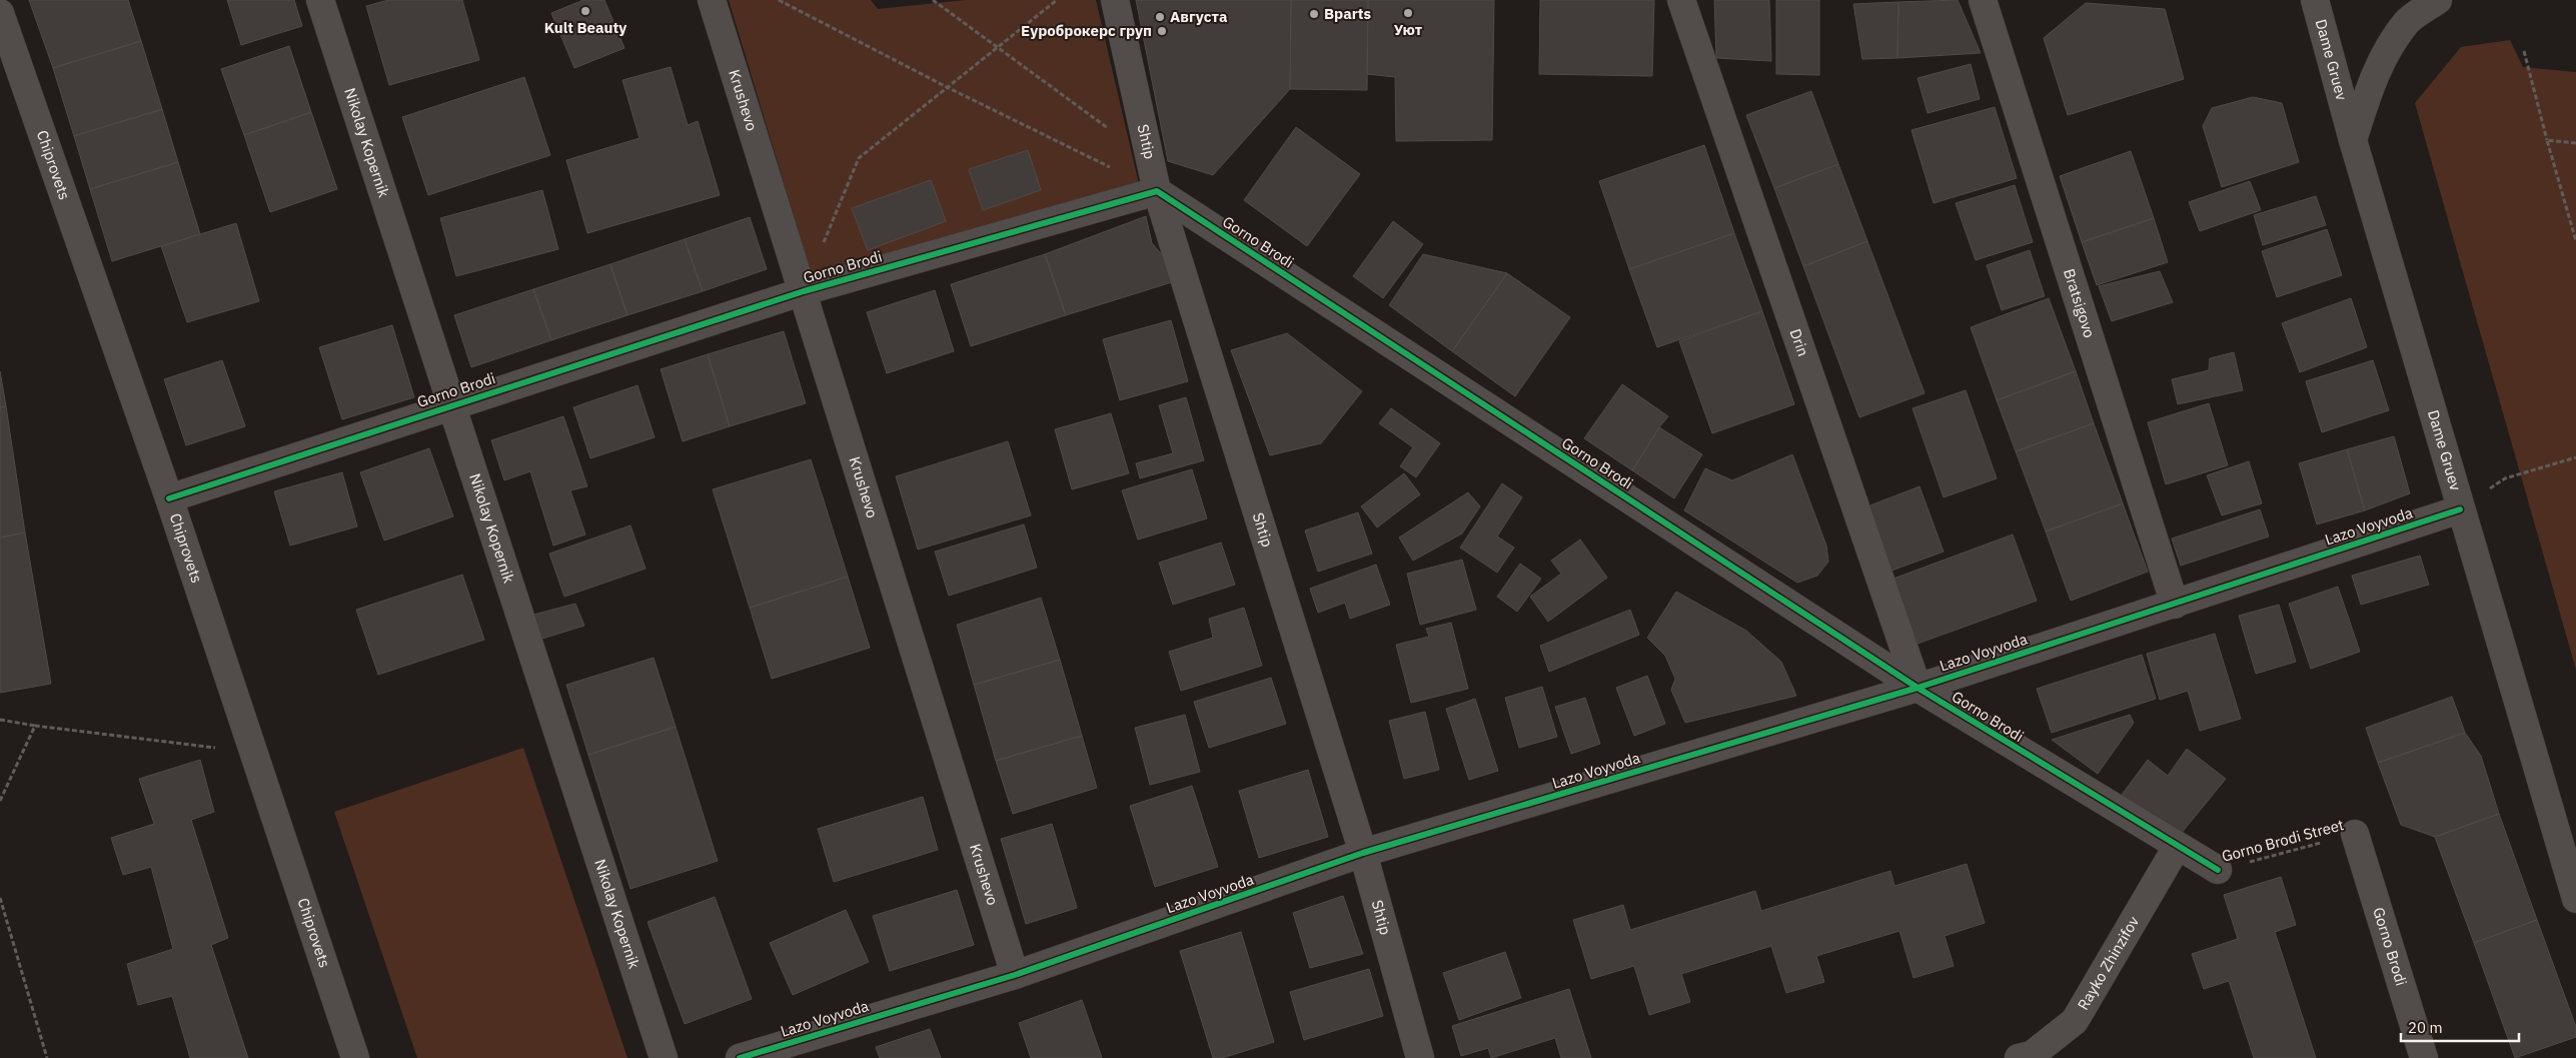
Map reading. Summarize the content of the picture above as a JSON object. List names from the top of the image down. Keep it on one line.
{"streets":{"street":["Dame Gruev","Krushevo","Shtip","Nikolay Kopernik","Chiprovets","Gorno Brodi","Bratsigovo","Drin","Lazo Voyvoda","Rayko Zhinzifov"],"cycle path":["Gorno Brodi Street"]},"crossings":[["Dame Gruev","Lazo Voyvoda"],["Krushevo","Gorno Brodi"],["Krushevo","Lazo Voyvoda"],["Shtip","Gorno Brodi"],["Shtip","Lazo Voyvoda"],["Nikolay Kopernik","Gorno Brodi"],["Chiprovets","Gorno Brodi"],["Gorno Brodi","Drin"],["Gorno Brodi","Lazo Voyvoda"],["Gorno Brodi","Gorno Brodi Street"],["Gorno Brodi","Rayko Zhinzifov"],["Bratsigovo","Lazo Voyvoda"],["Drin","Lazo Voyvoda"]],"places":["Kult Beauty","Уют","Bparts","Августа","Еуроброкерс груп"],"scale_bar":"20 m"}
